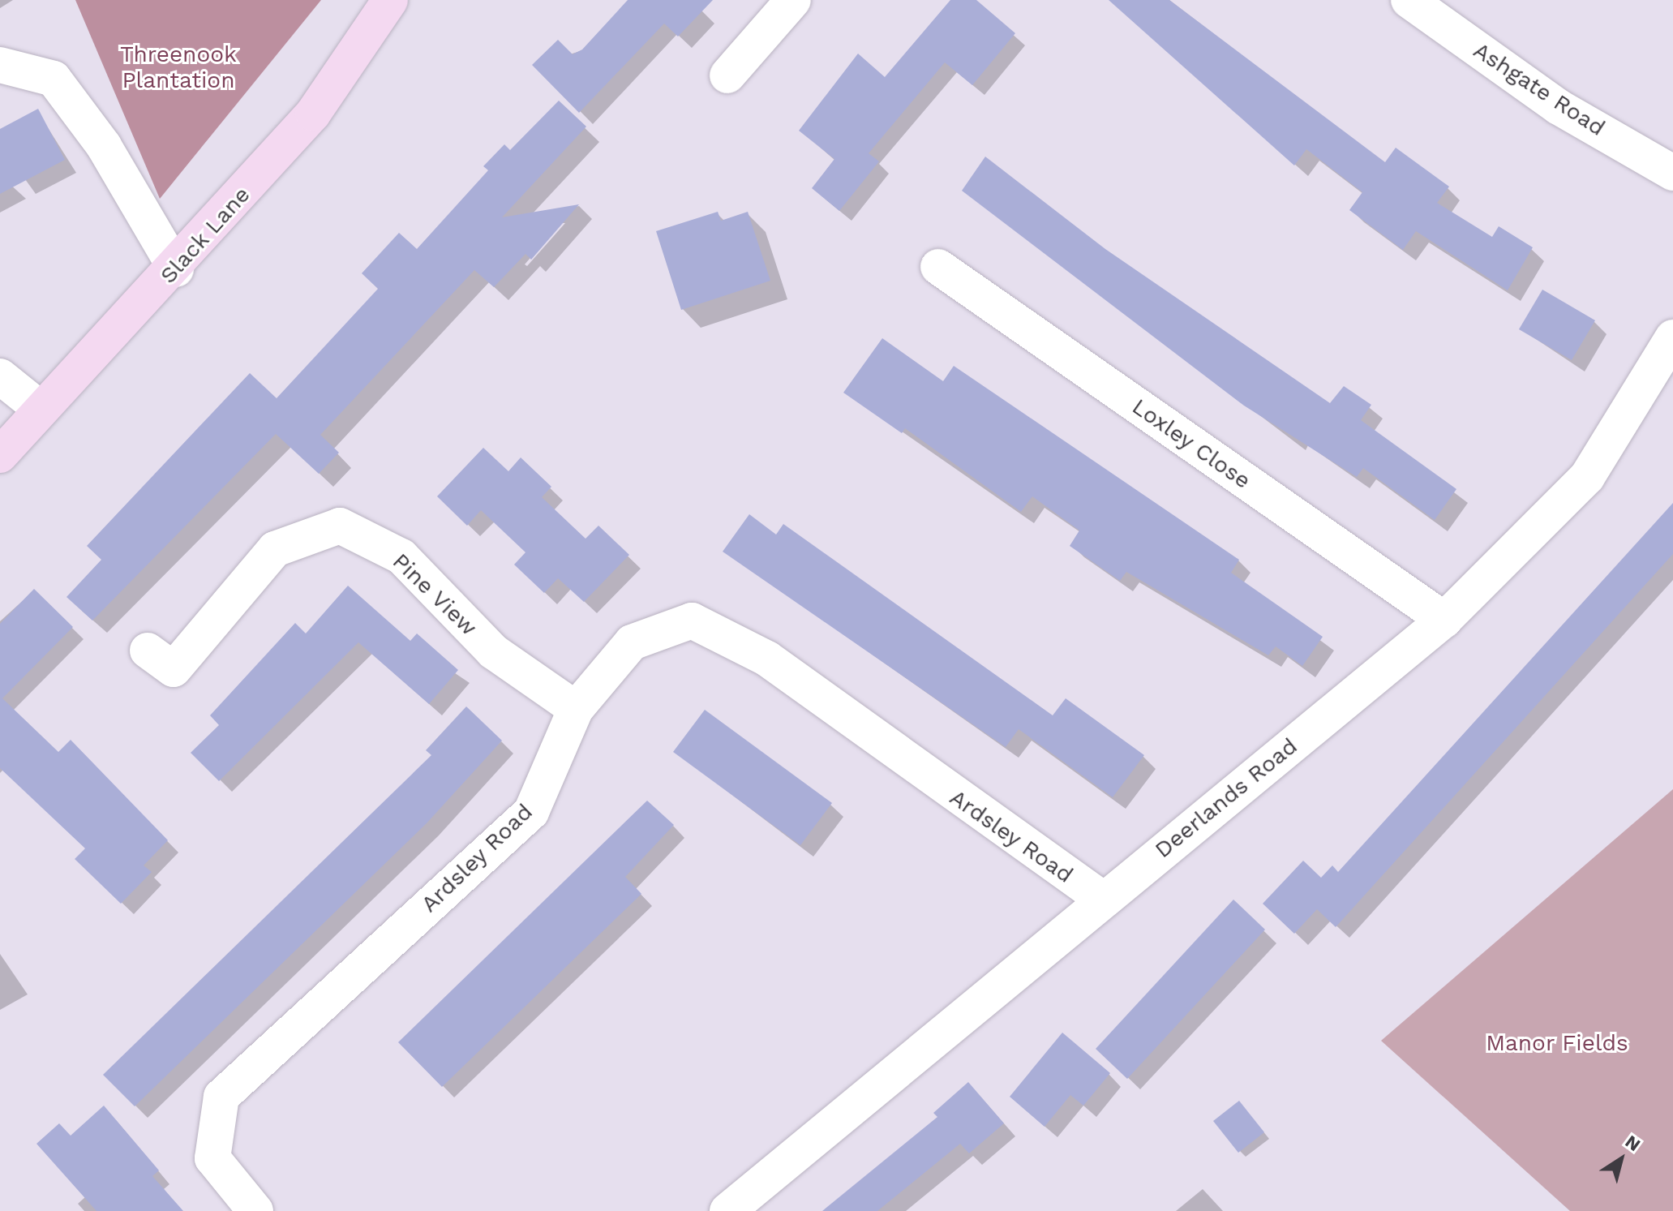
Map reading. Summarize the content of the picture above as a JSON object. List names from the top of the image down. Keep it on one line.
{"streets":{"main road":["Slack Lane"],"street":["Ashgate Road","Loxley Close","Pine View","Deerlands Road","Ardsley Road"]},"crossings":[["Loxley Close","Deerlands Road"],["Pine View","Ardsley Road"],["Deerlands Road","Ardsley Road"]],"parks":["Threenook Plantation","Manor Fields"],"north":"top right"}
